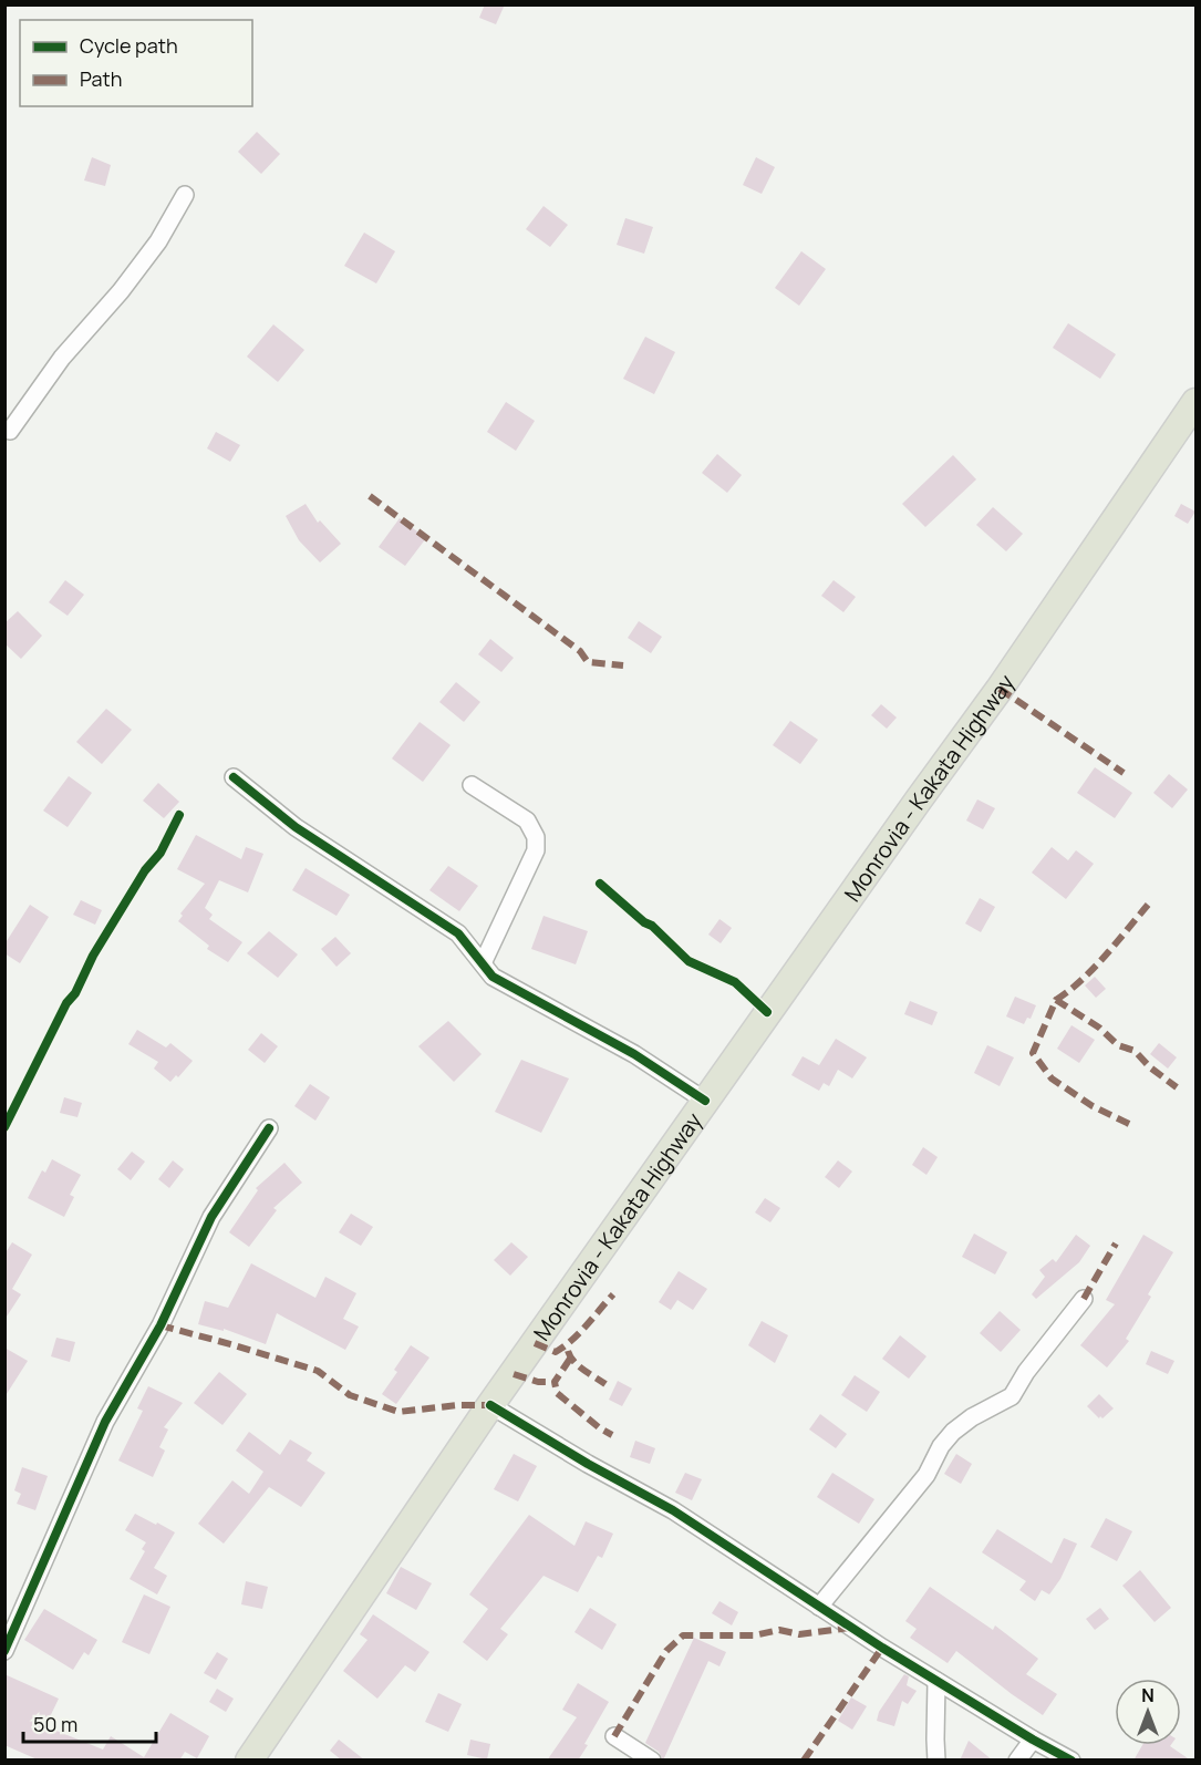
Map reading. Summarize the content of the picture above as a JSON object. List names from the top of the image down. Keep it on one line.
{"streets":{"highway":["Monrovia - Kakata Highway"]},"legend":["Cycle path","Path"],"scale_bar":"50 m","north":"top"}
